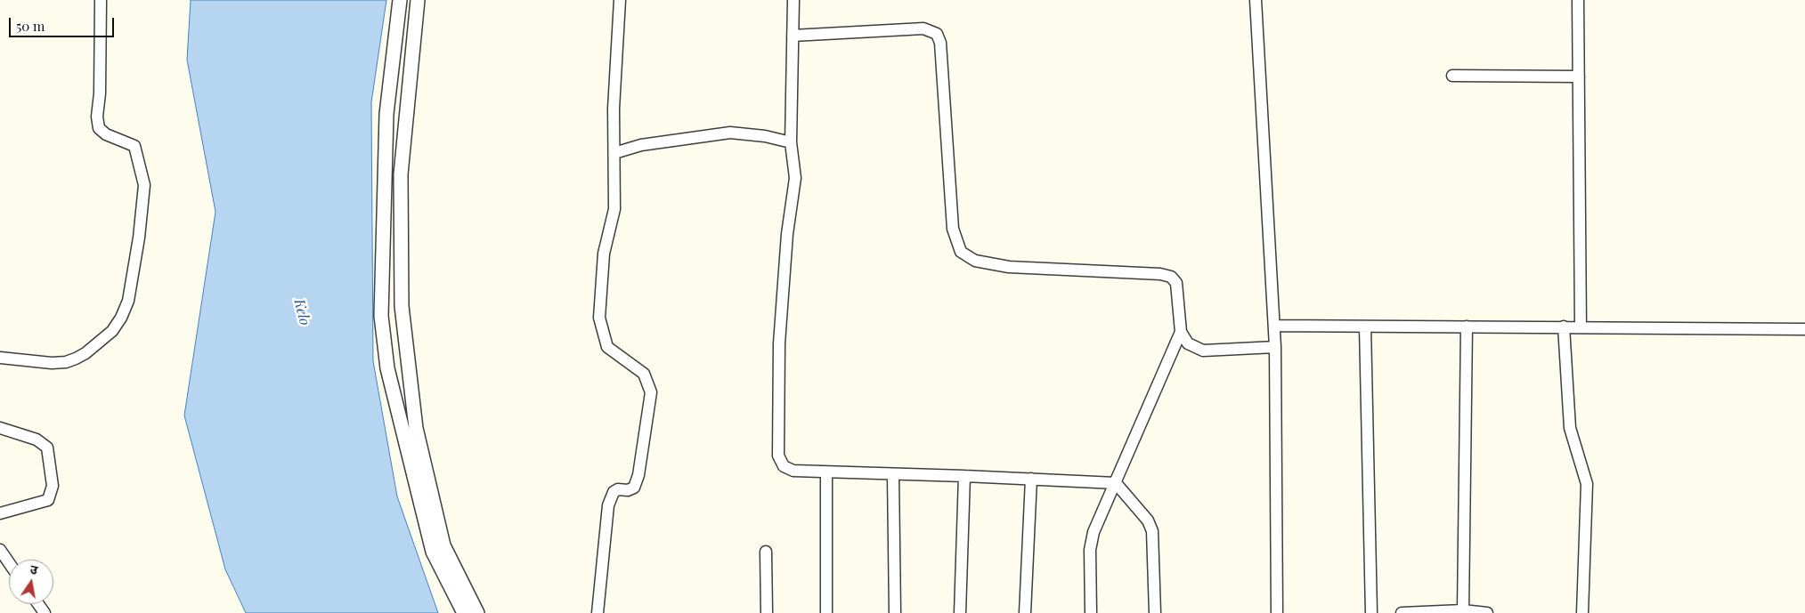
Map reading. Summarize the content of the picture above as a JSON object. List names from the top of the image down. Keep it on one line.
{"water":["Kelo"],"scale_bar":"50 m","north":"top"}
